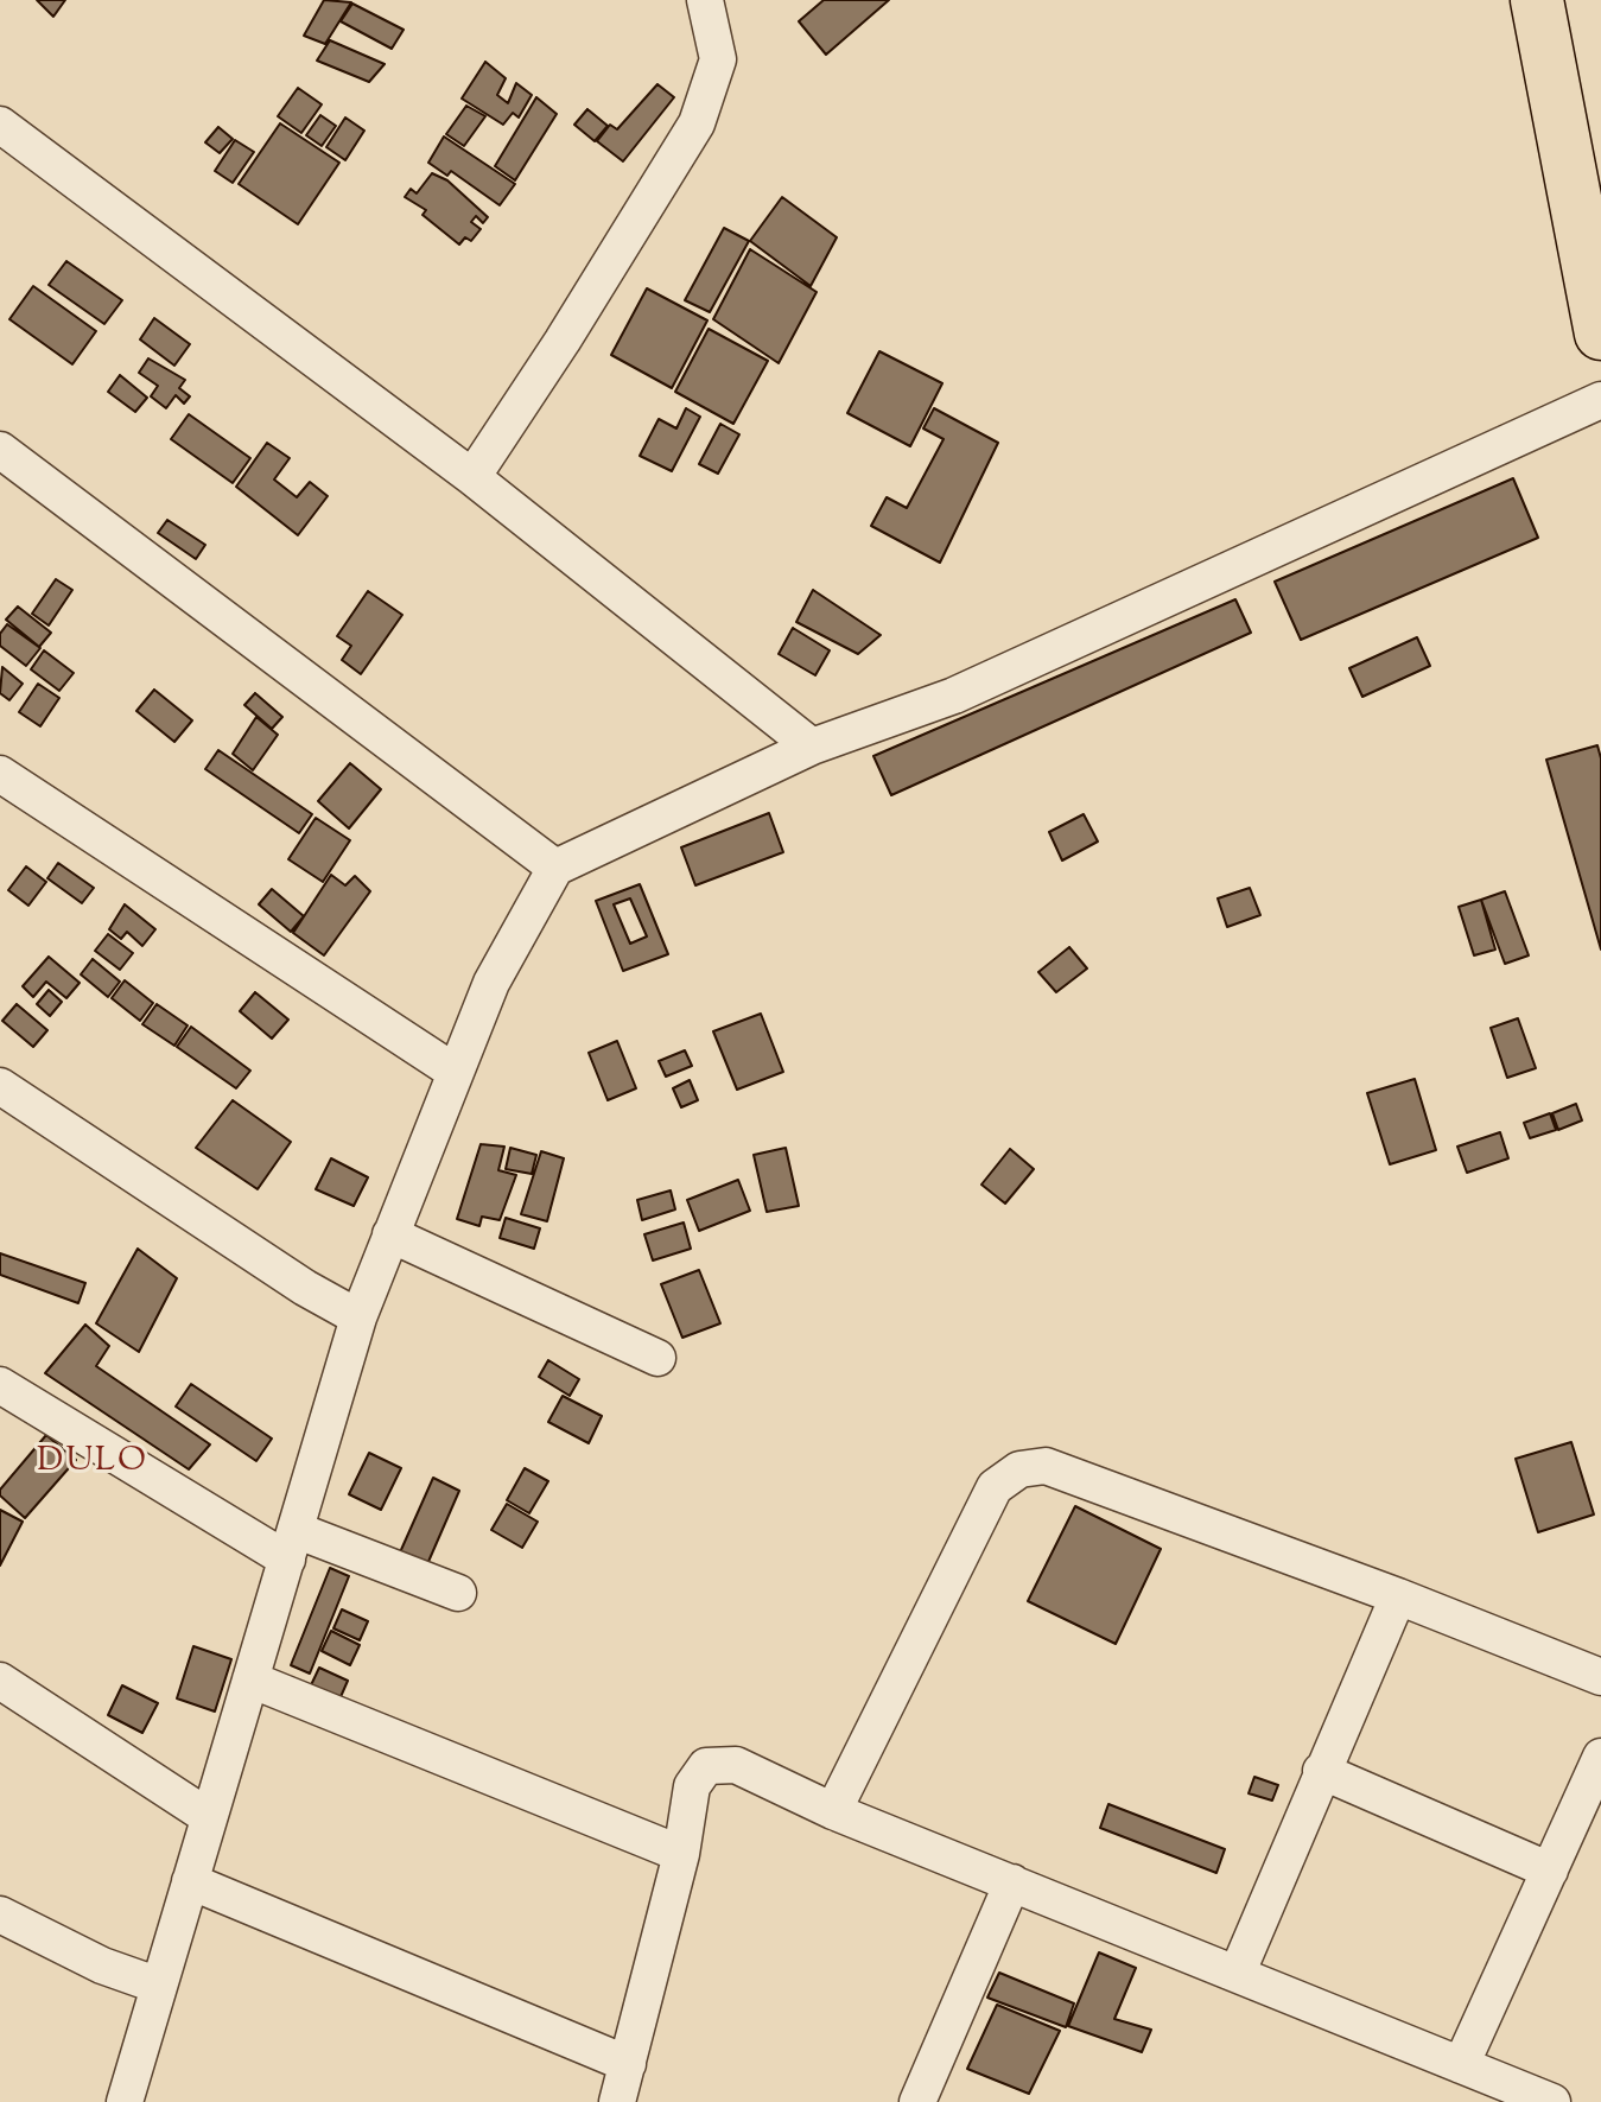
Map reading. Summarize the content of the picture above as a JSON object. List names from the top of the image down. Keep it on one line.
{"districts":["DULO"]}
